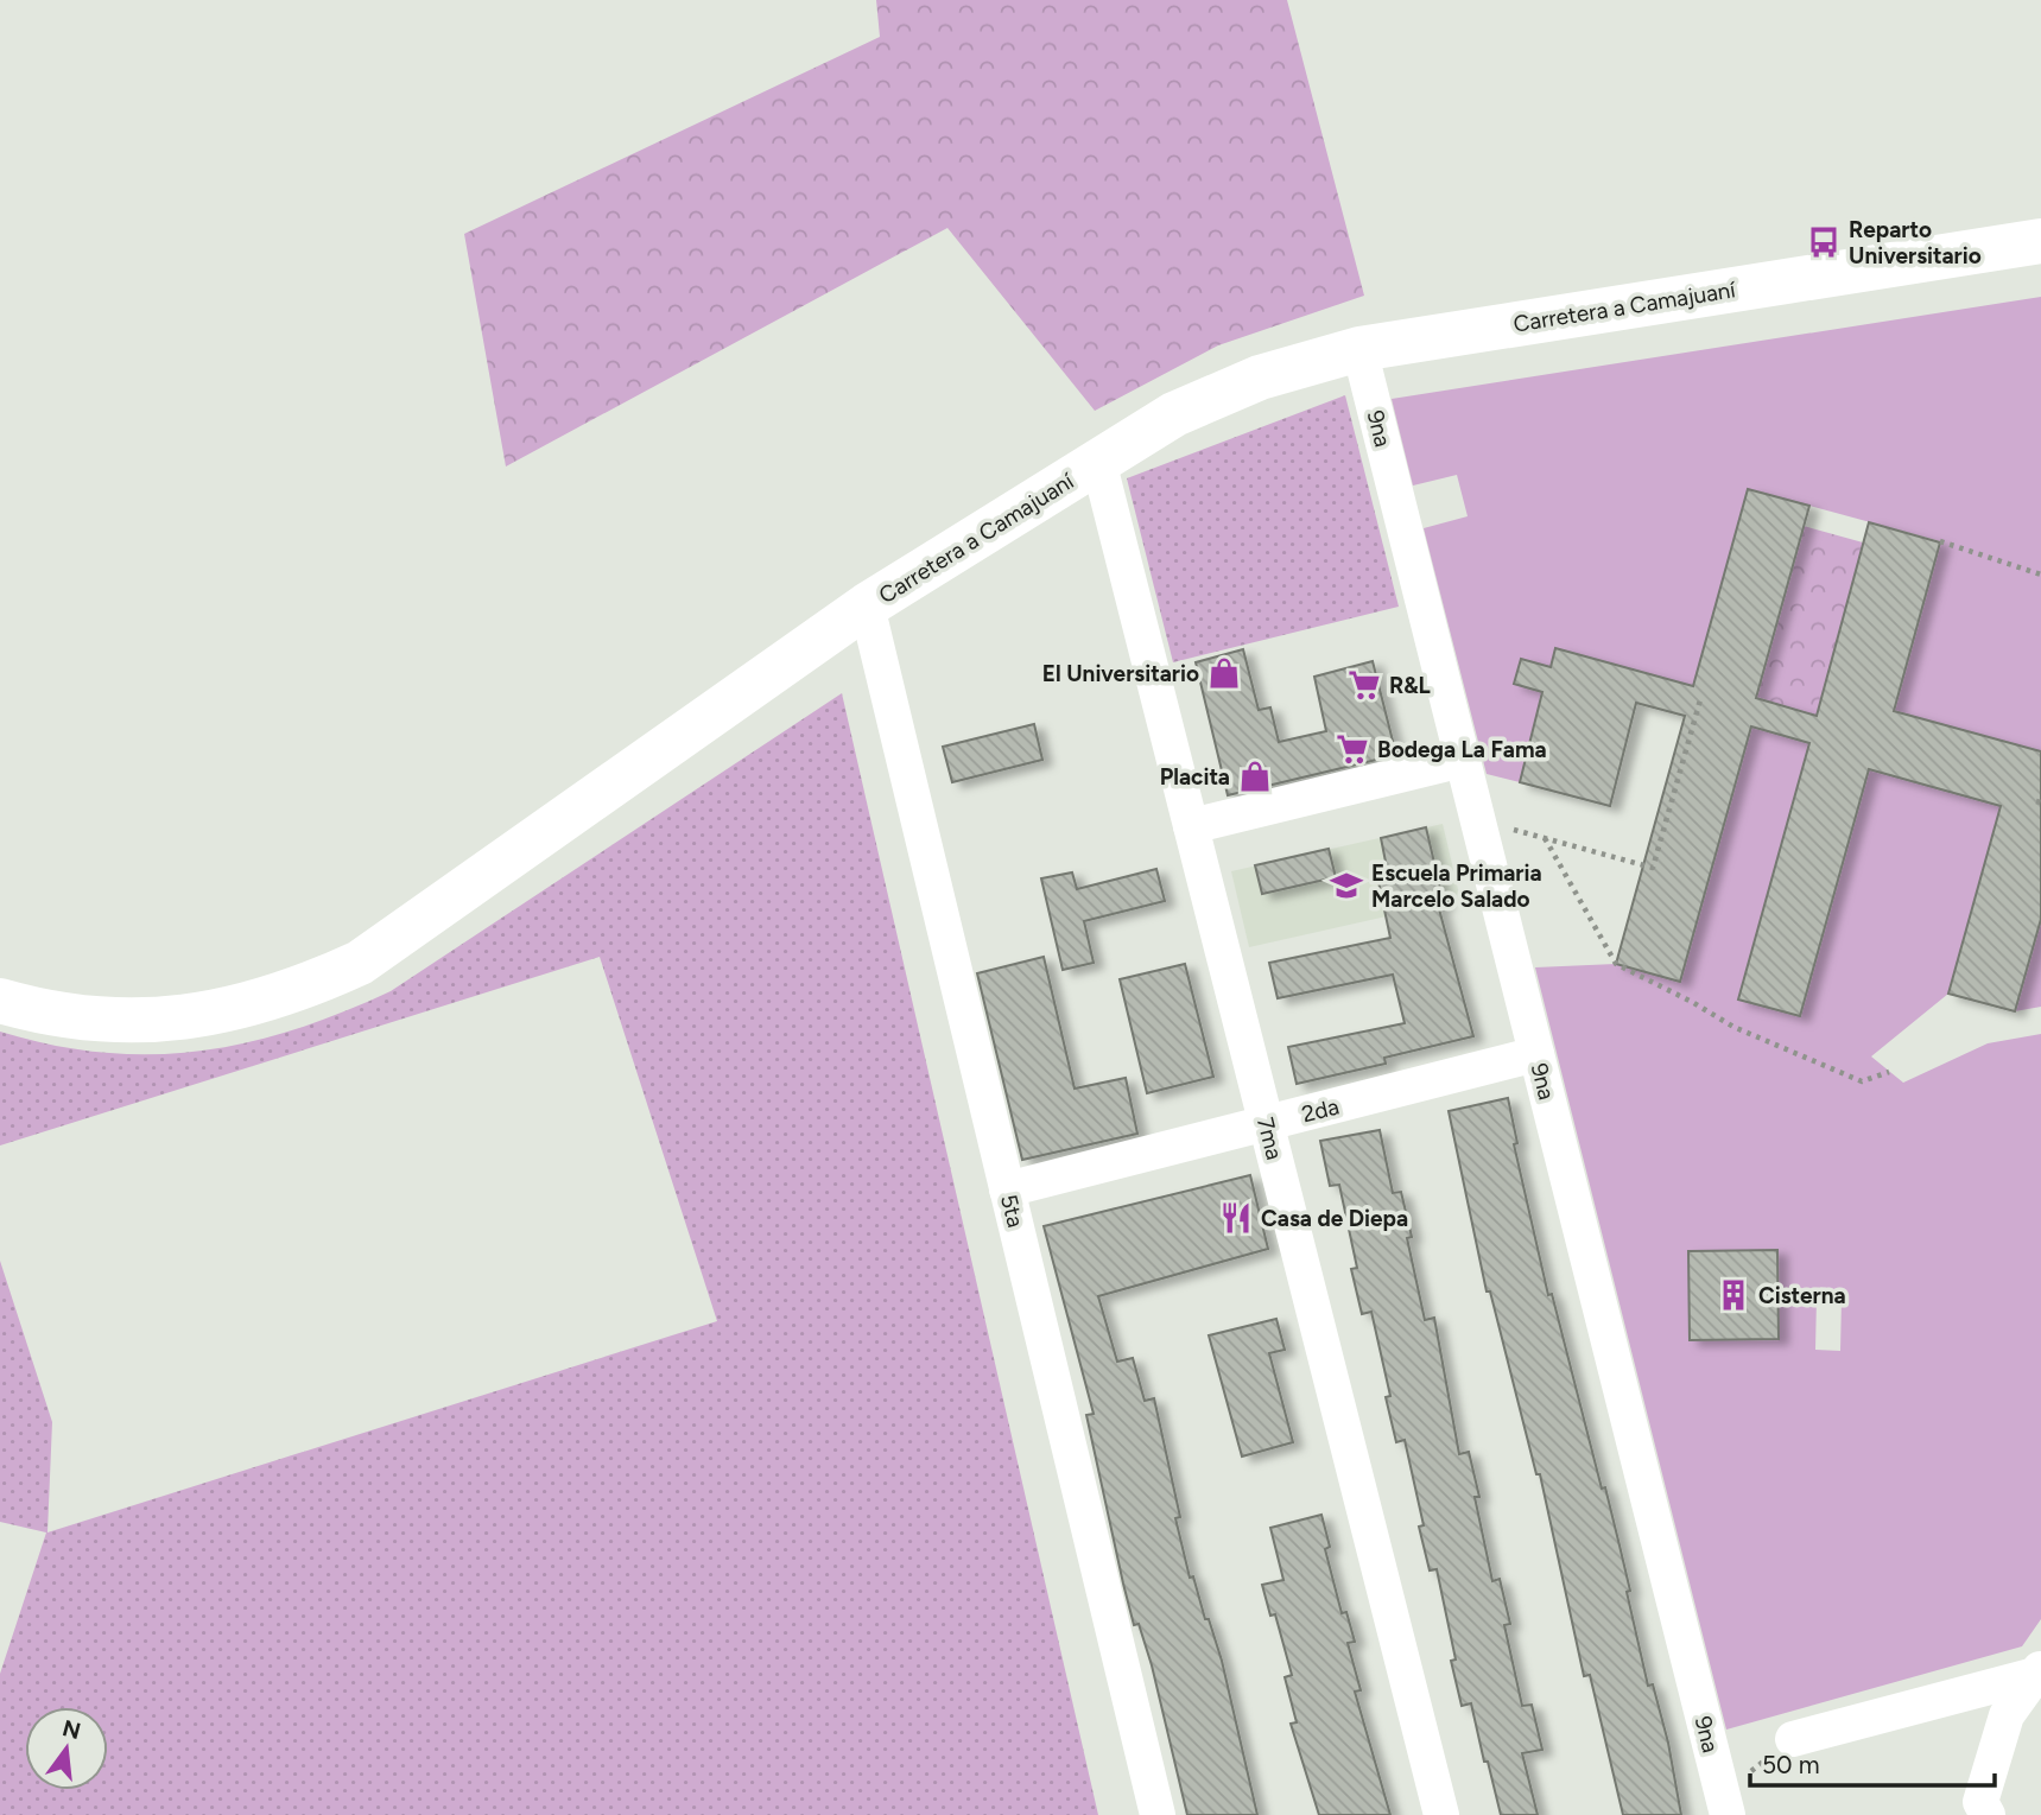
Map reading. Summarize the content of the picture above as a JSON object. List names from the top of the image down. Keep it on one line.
{"streets":{"main road":["Carretera a Camajuaní"],"street":["9na","2da","7ma","5ta"]},"crossings":[["Carretera a Camajuaní","9na"],["Carretera a Camajuaní","7ma"],["Carretera a Camajuaní","5ta"],["9na","2da"],["2da","7ma"],["2da","5ta"]],"places":{"bus stop":["Reparto Universitario"],"shop":["El Universitario","Placita"],"supermarket":["R&L","Bodega La Fama"],"school or university":["Escuela Primaria Marcelo Salado"],"restaurant":["Casa de Diepa"],"building":["Cisterna"]},"scale_bar":"50 m","north":"top"}
